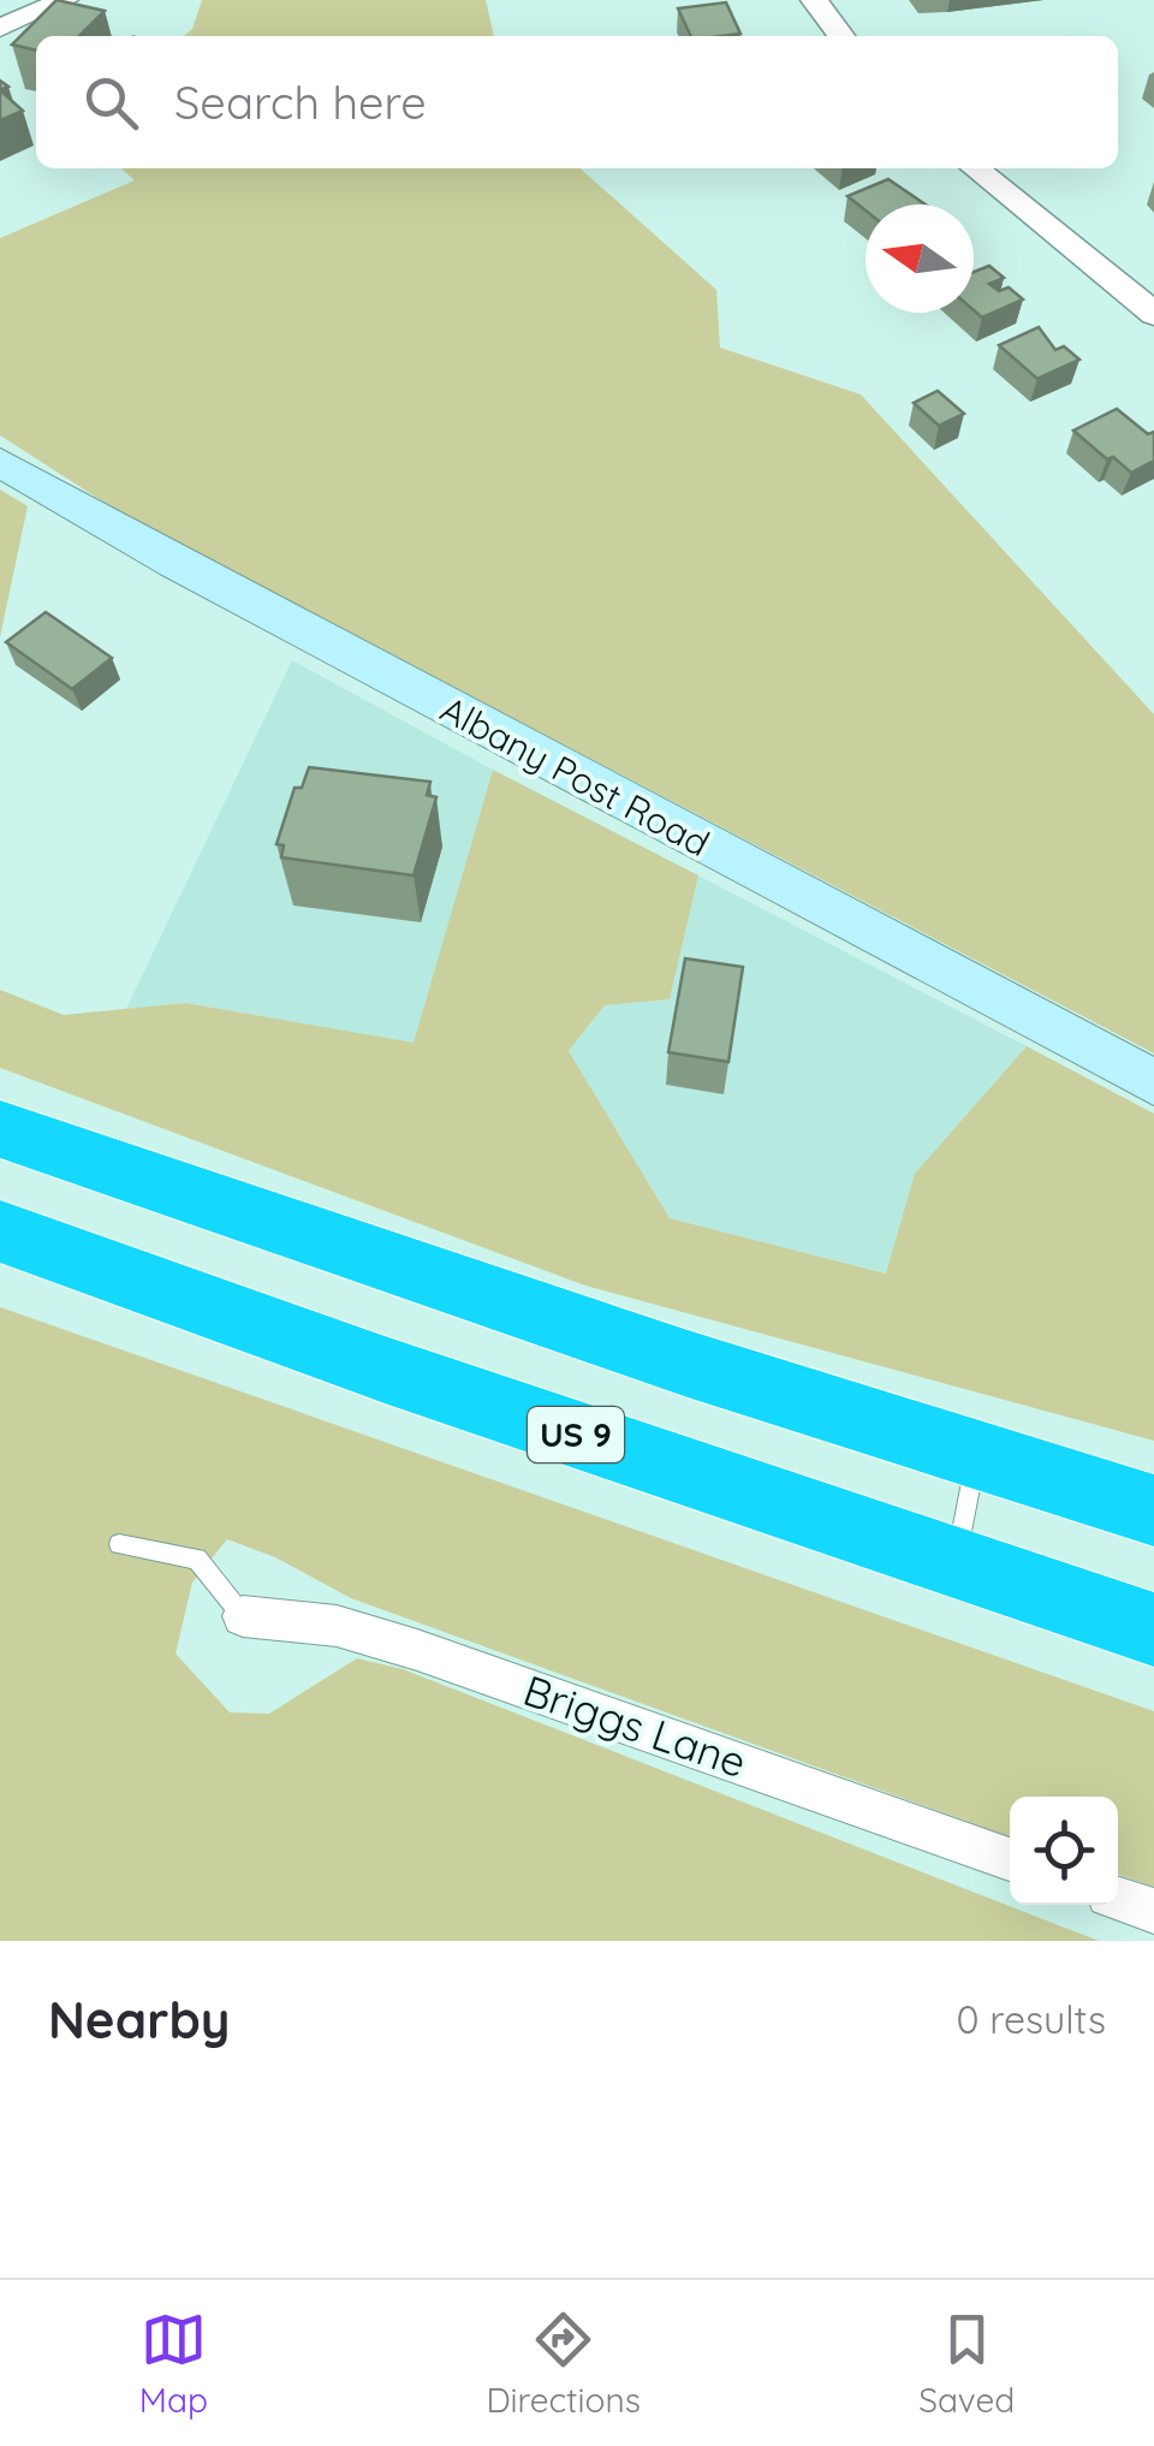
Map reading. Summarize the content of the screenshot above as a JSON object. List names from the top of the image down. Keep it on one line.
{"streets":{"highway":["US 9"],"main road":["Albany Post Road"],"street":["Briggs Lane"]},"north":"left","page":{"search":"Search here","heading":["Nearby","0 results"],"nav":["Map","Directions","Saved"]}}
